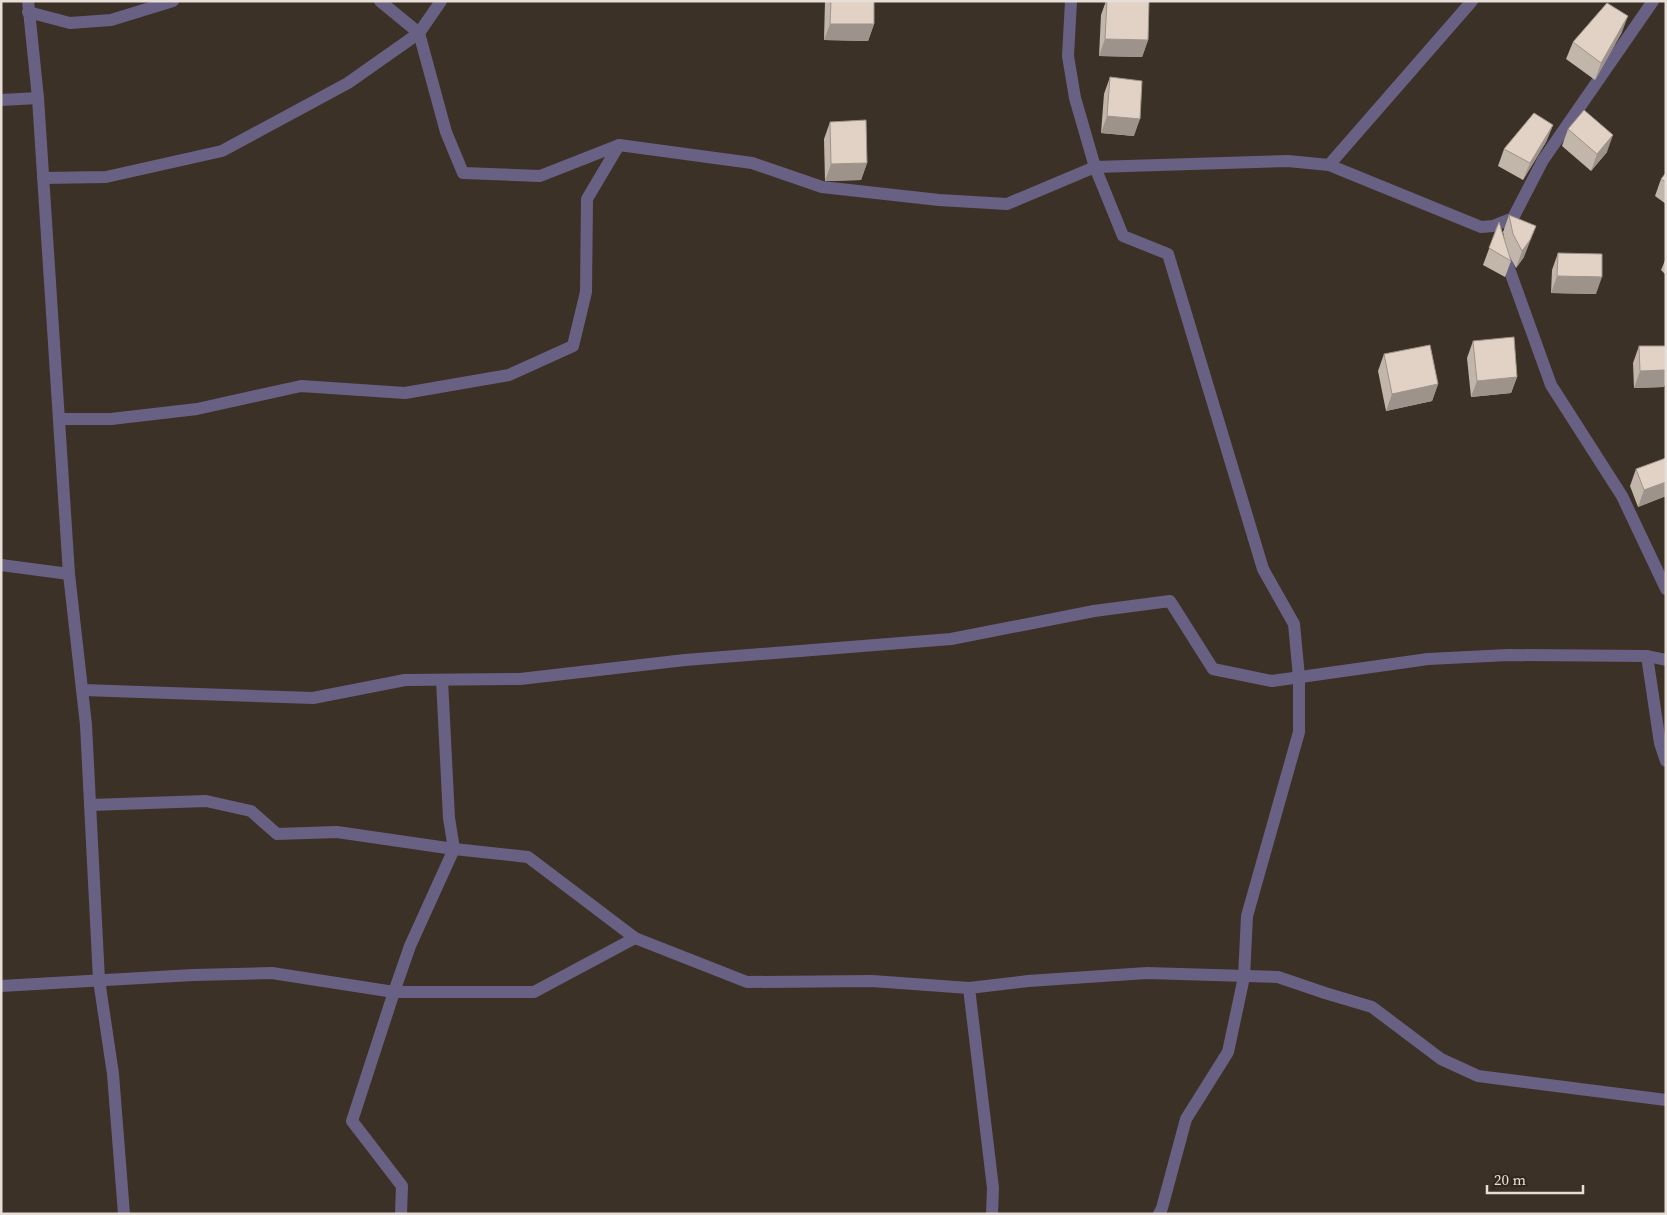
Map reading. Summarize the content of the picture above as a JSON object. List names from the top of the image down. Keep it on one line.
{"scale_bar":"20 m"}
